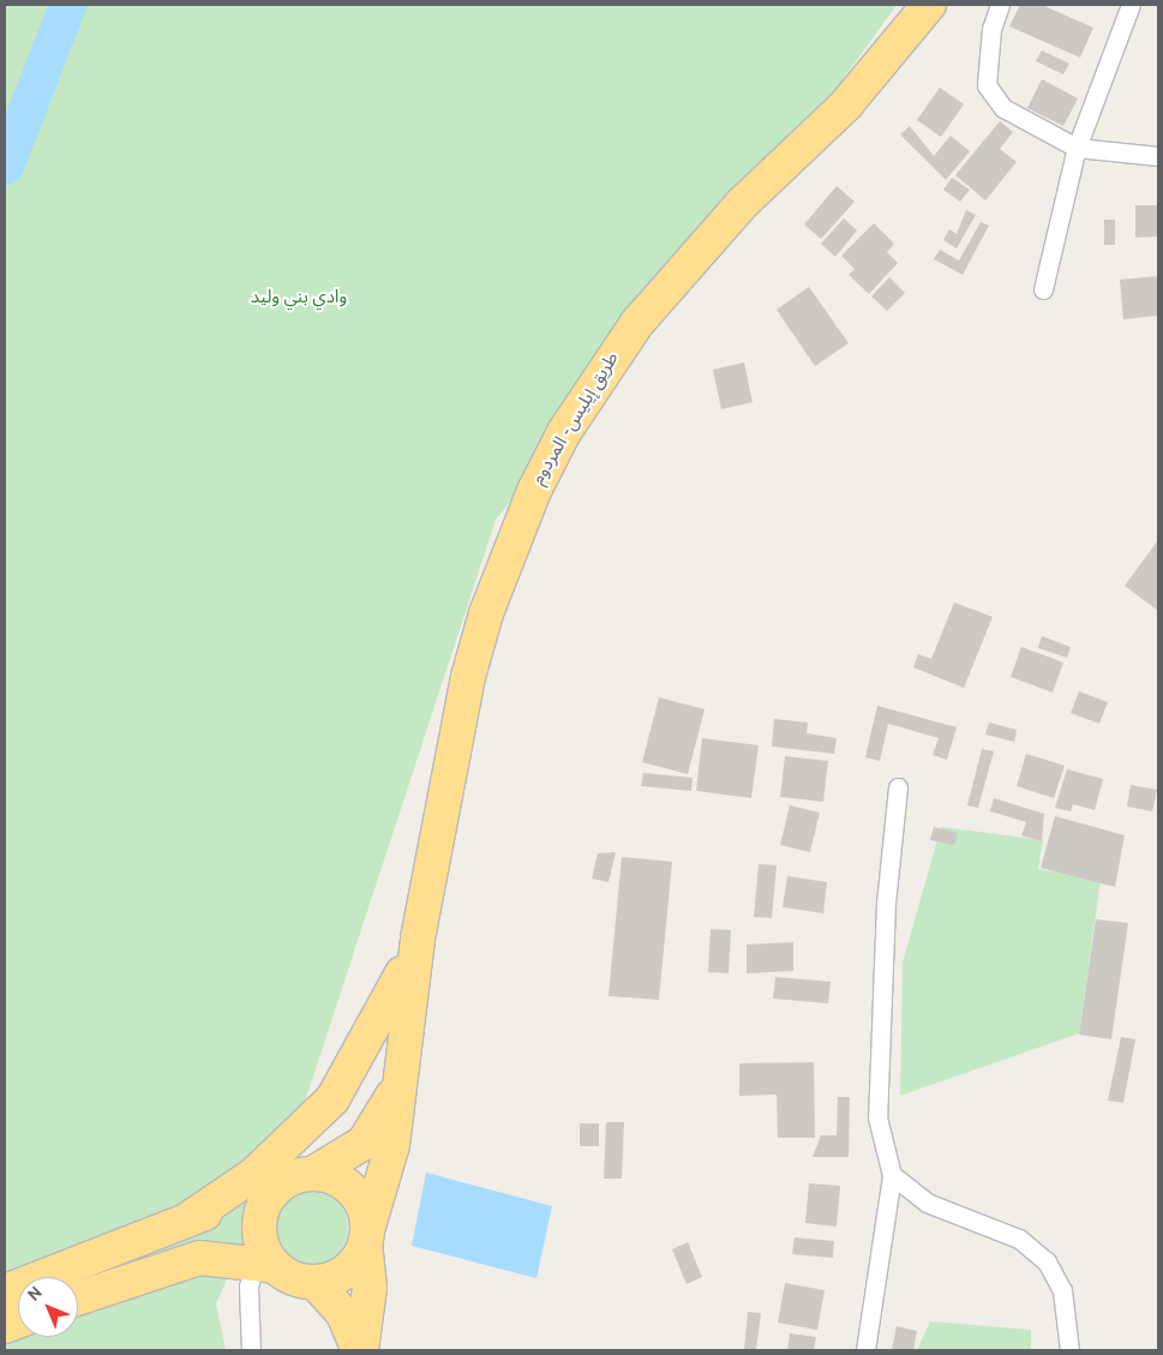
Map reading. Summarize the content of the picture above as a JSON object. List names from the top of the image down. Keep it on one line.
{"streets":{"highway":["طريق إيليس- المردوم"]},"parks":["وادي بني وليد"],"north":"top left"}
